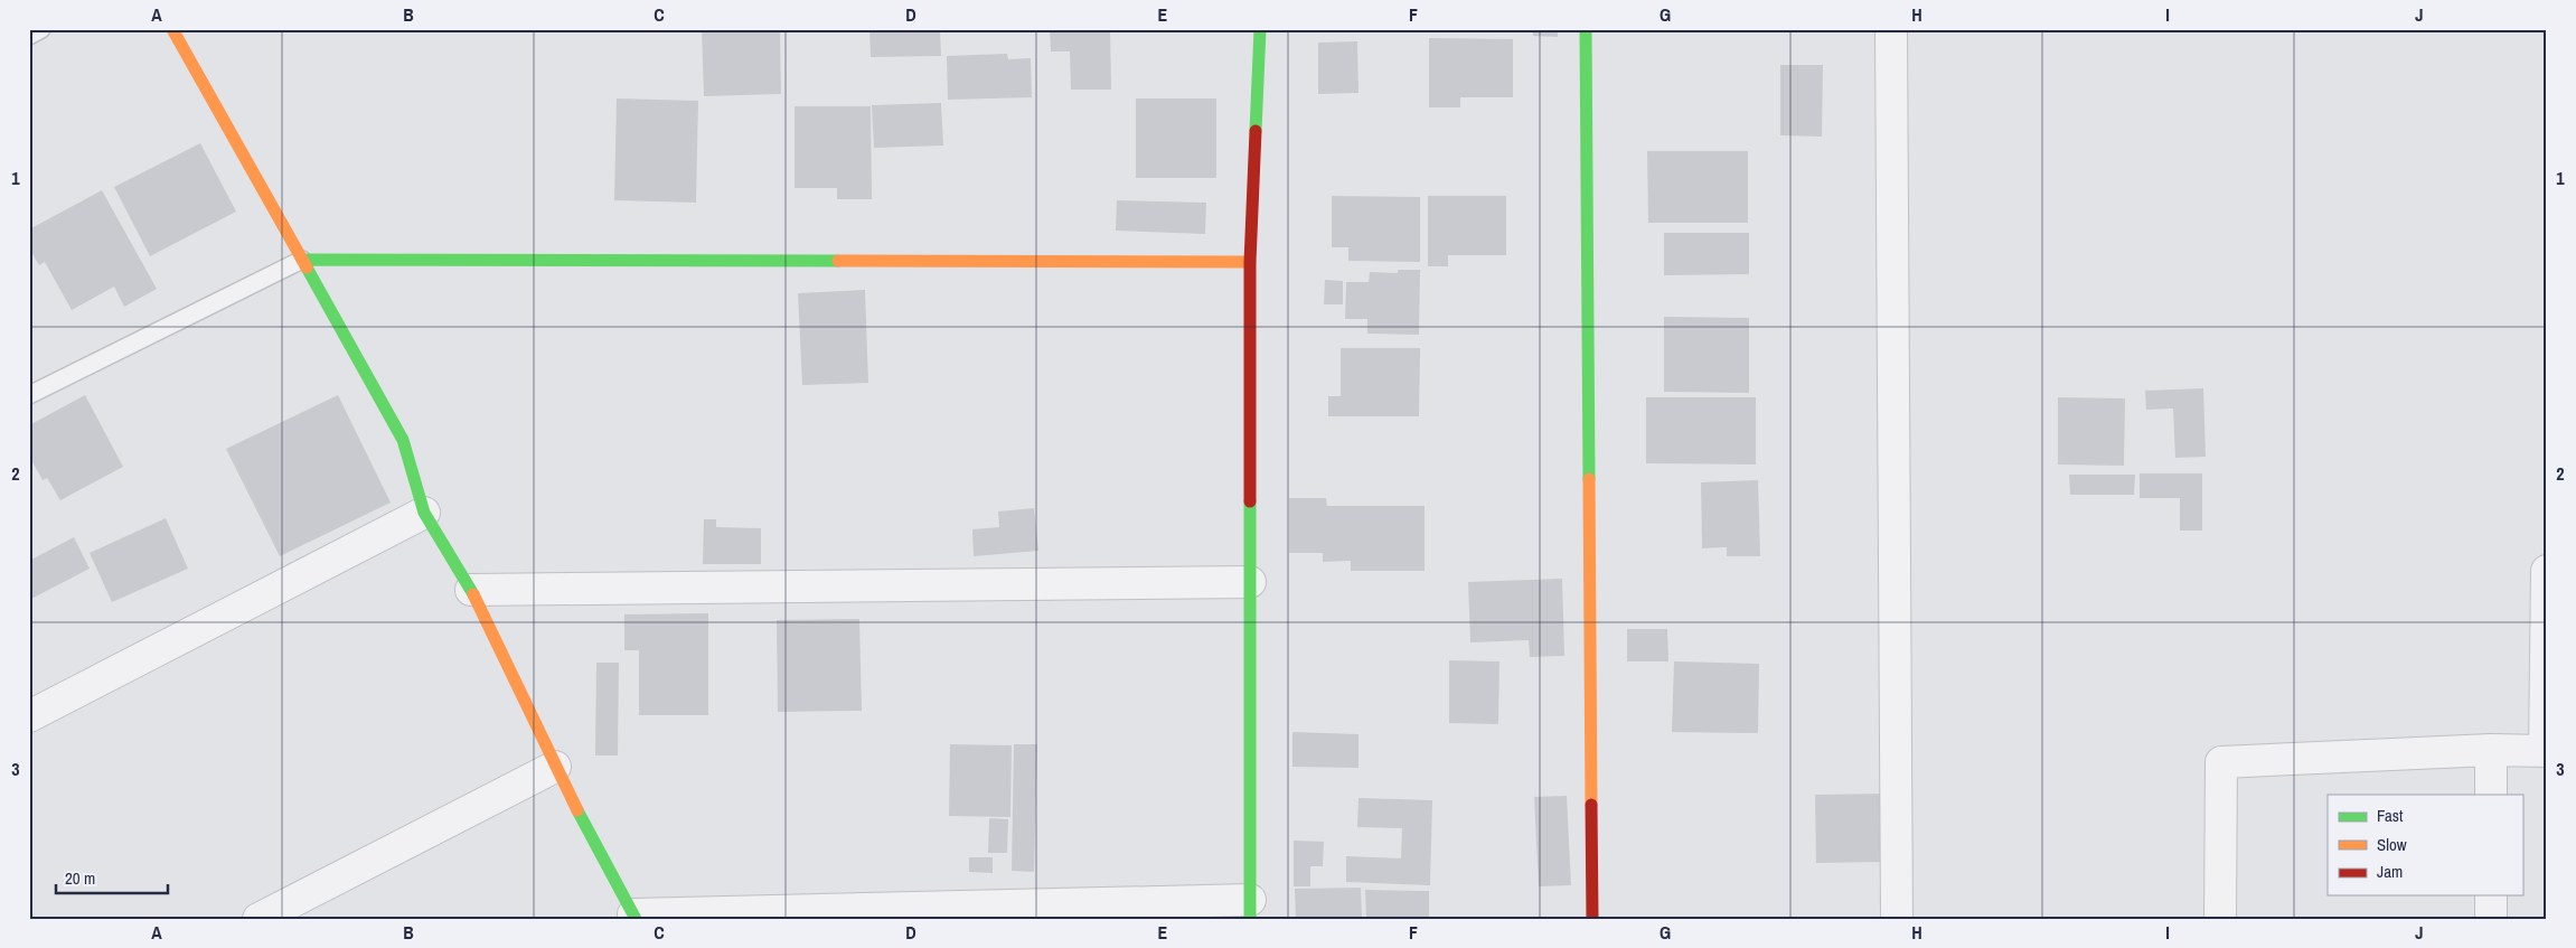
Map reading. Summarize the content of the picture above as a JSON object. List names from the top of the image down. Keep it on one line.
{"legend":["Fast","Slow","Jam"],"scale_bar":"20 m","grid":{"columns":["A","B","C","D","E","F","G","H","I","J"],"rows":["1","2","3"]}}
